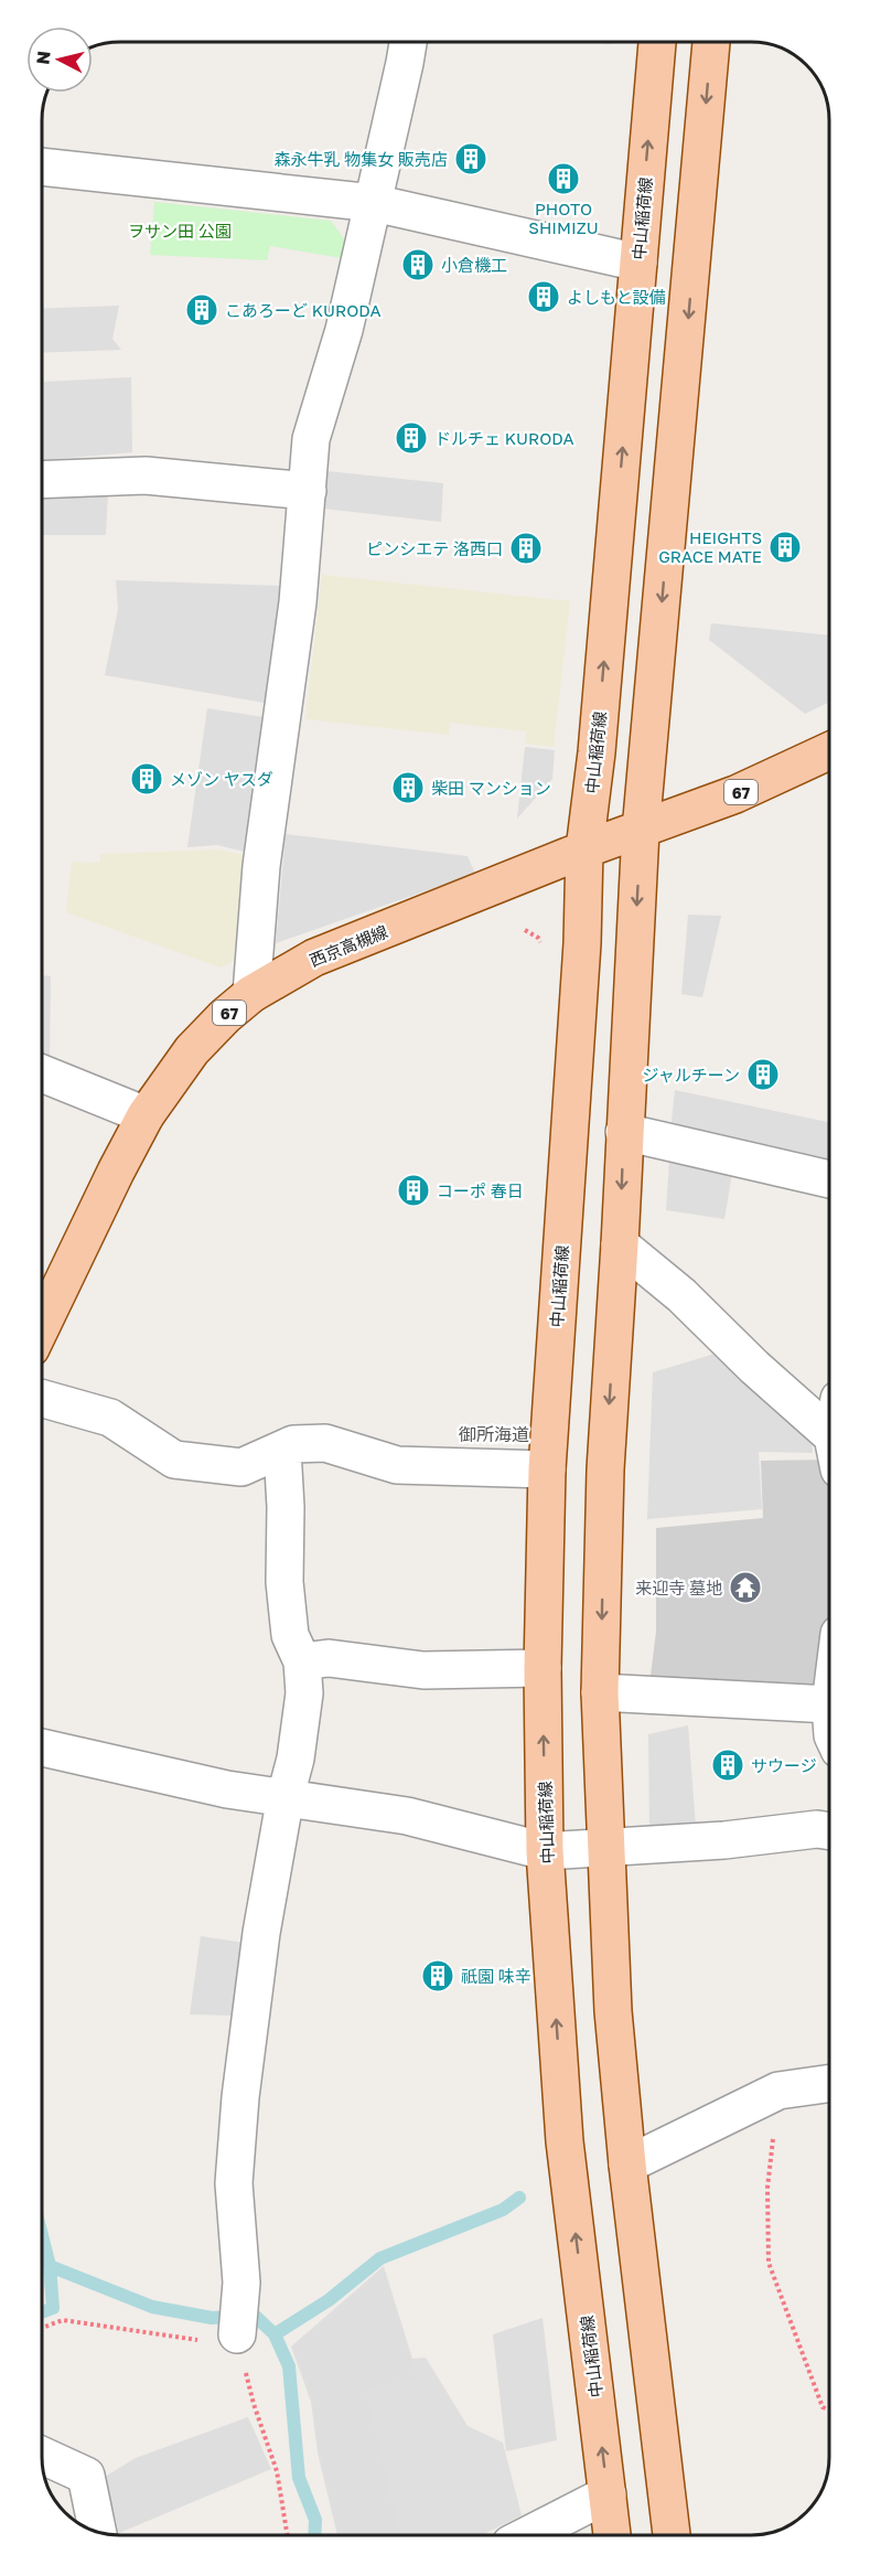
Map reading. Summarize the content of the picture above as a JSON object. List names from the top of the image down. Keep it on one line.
{"streets":{"main road":["中山稲荷線","67","西京高槻線"]},"crossings":[["中山稲荷線","西京高槻線"]],"districts":["御所海道"],"parks":["ヲサン田 公園"],"places":{"building":["森永牛乳 物集女 販売店","PHOTO SHIMIZU","小倉機工","よしもと設備","こあろーど KURODA","ドルチェ KURODA","HEIGHTS GRACE MATE","ピンシエテ 洛西口","メゾン ヤスダ","柴田 マンション","ジャルチーン","コーポ 春日","サウージ","祇園 味辛"],"temple":["来迎寺 墓地"]},"north":"left"}
